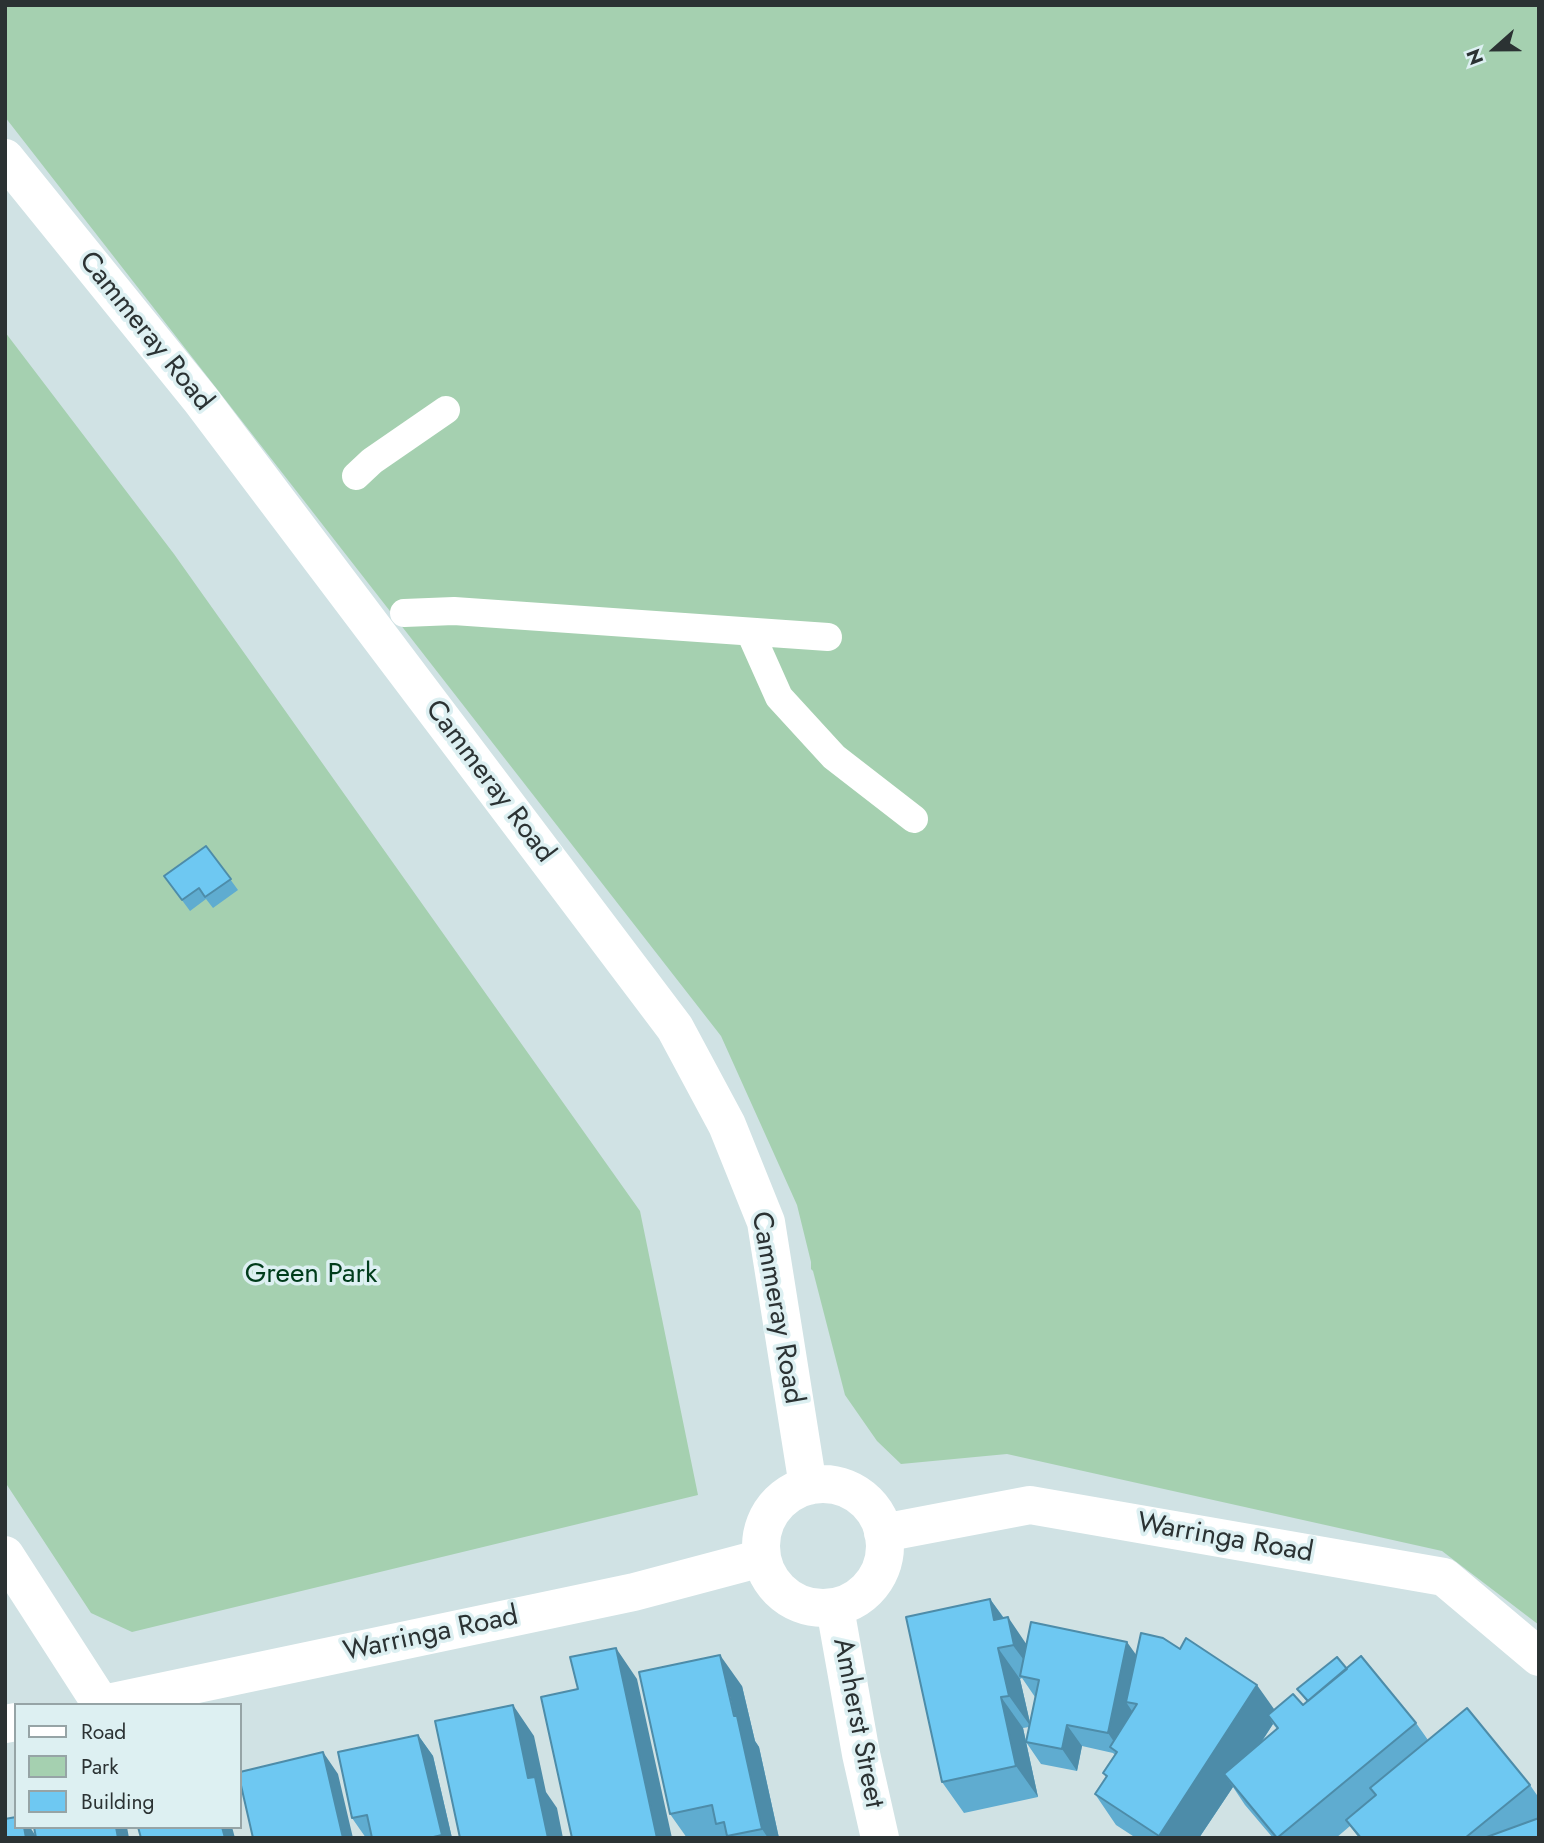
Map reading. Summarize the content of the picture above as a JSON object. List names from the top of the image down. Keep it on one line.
{"streets":{"street":["Cammeray Road","Warringa Road","Amherst Street"]},"crossings":[["Cammeray Road","Warringa Road"],["Cammeray Road","Amherst Street"],["Warringa Road","Amherst Street"]],"parks":["Green Park"],"legend":["Road","Park","Building"],"north":"left"}
